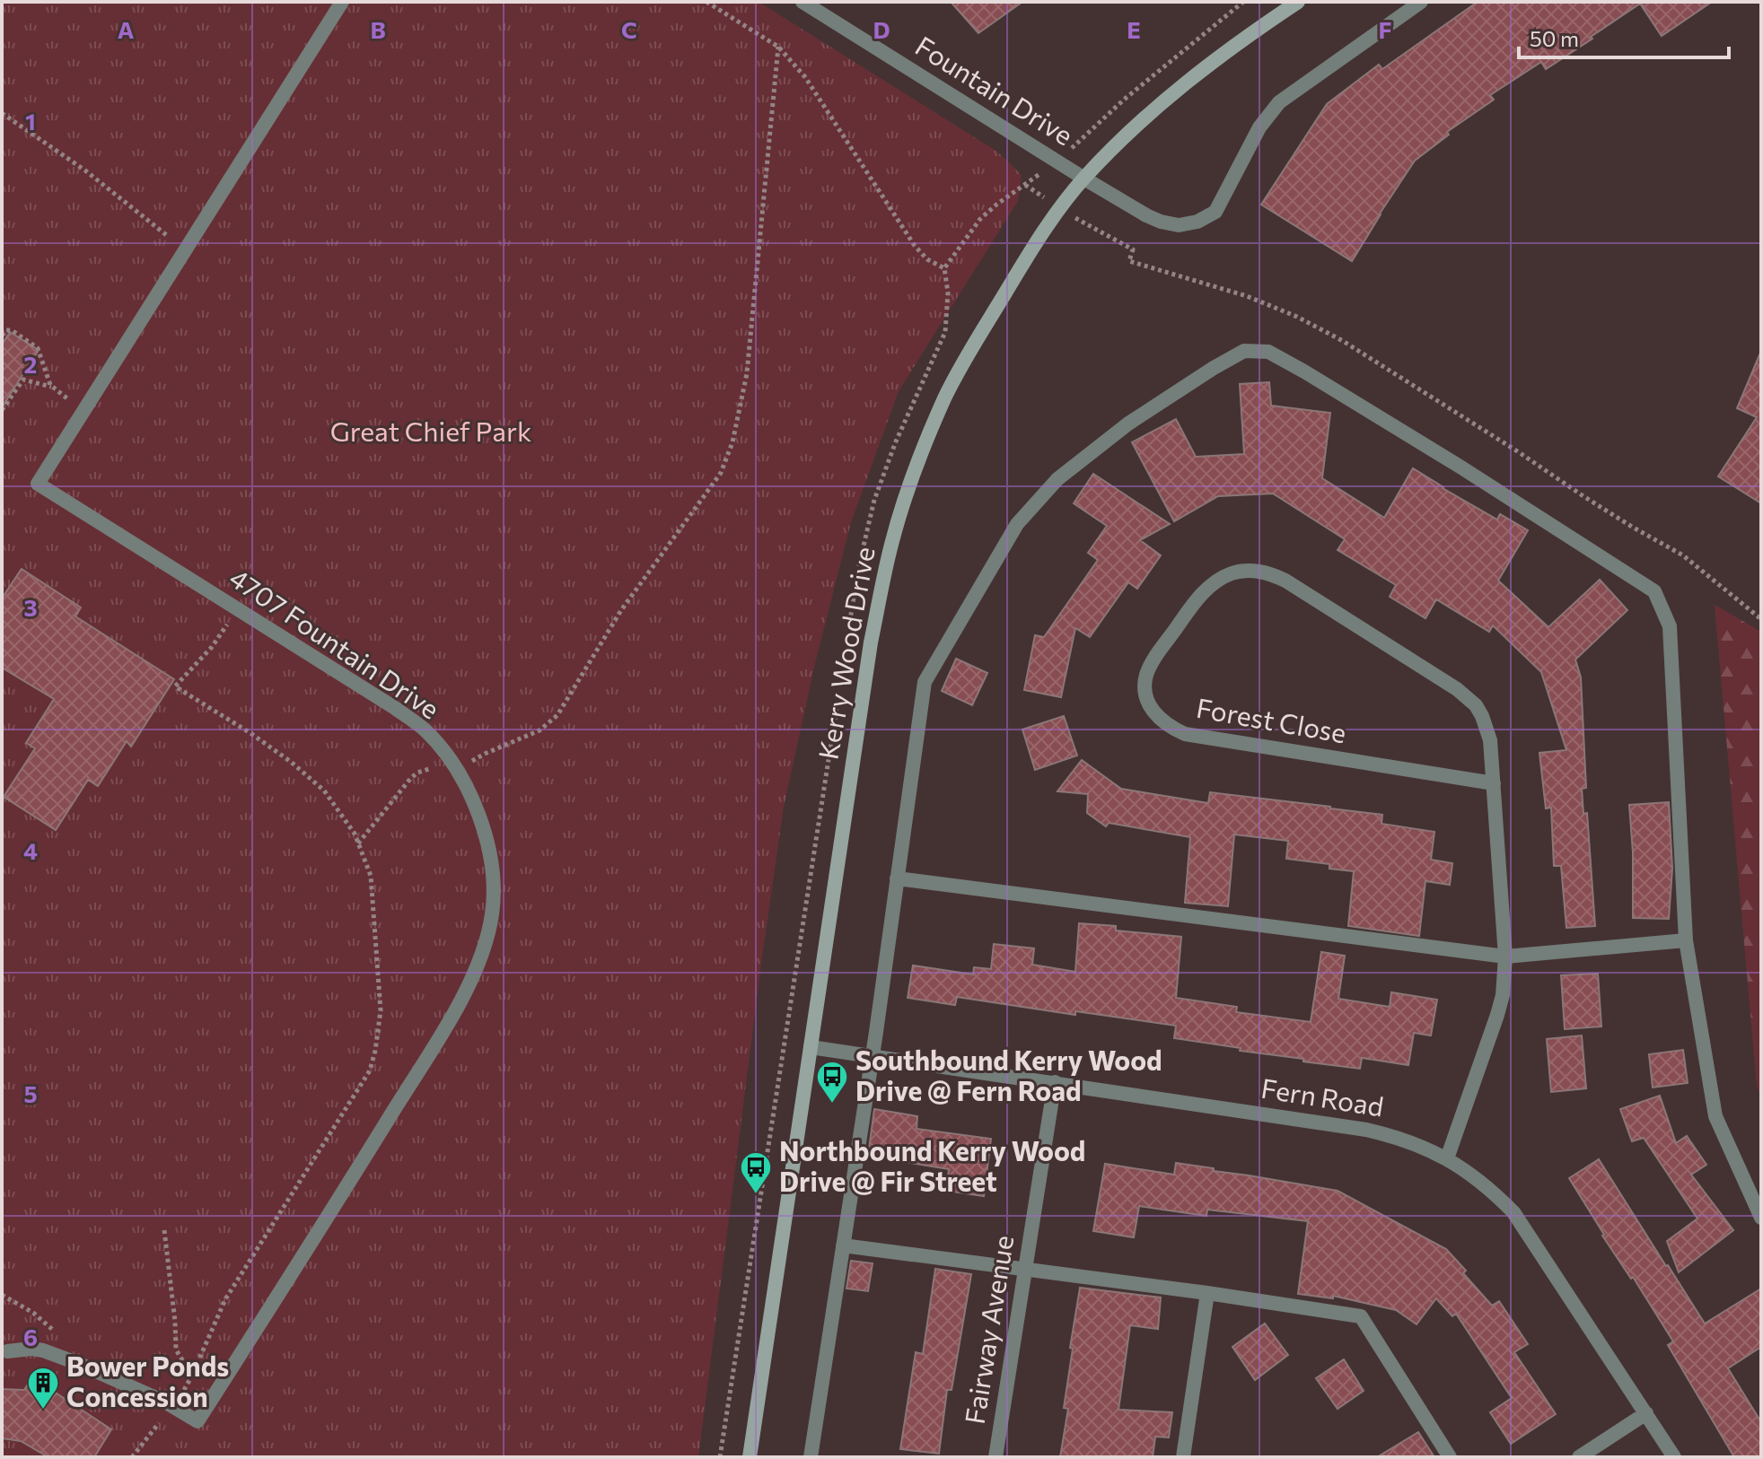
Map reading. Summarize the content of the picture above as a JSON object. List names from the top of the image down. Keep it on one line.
{"streets":{"street":["Fountain Drive","4707 Fountain Drive","Kerry Wood Drive","Forest Close","Fern Road","Fairway Avenue"]},"crossings":[["Fountain Drive","Kerry Wood Drive"],["Kerry Wood Drive","Fern Road"],["Forest Close","Fern Road"],["Fern Road","Fairway Avenue"]],"parks":["Great Chief Park"],"places":{"bus stop":["Southbound Kerry Wood Drive @ Fern Road","Northbound Kerry Wood Drive @ Fir Street"],"building":["Bower Ponds Concession"]},"scale_bar":"50 m","grid":{"columns":["A","B","C","D","E","F"],"rows":["1","2","3","4","5","6"]}}
